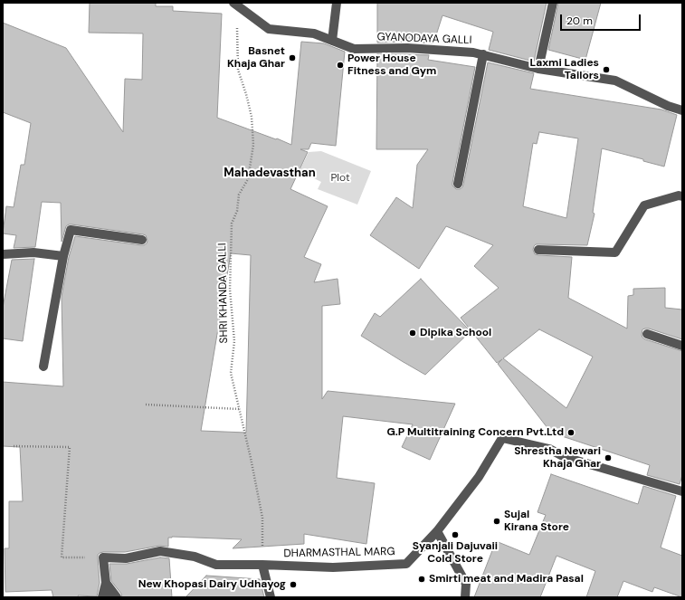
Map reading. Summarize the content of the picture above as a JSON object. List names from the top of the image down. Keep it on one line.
{"streets":{"street":["GYANODAYA GALLI","DHARMASTHAL MARG"],"path":["SHRI KHANDA GALLI"]},"crossings":[["SHRI KHANDA GALLI","DHARMASTHAL MARG"]],"districts":["Mahadevasthan"],"parks":["Plot"],"places":["Basnet Khaja Ghar","Power House Fitness and Gym","Laxmi Ladies Tailors","Dipika School","G.P Multitraining Concern Pvt.Ltd","Shrestha Newari Khaja Ghar","Sujal Kirana Store","Syanjali Dajuvaii Cold Store","Smirti meat and Madira Pasal","New Khopasi Dairy Udhayog"],"scale_bar":"20 m"}
